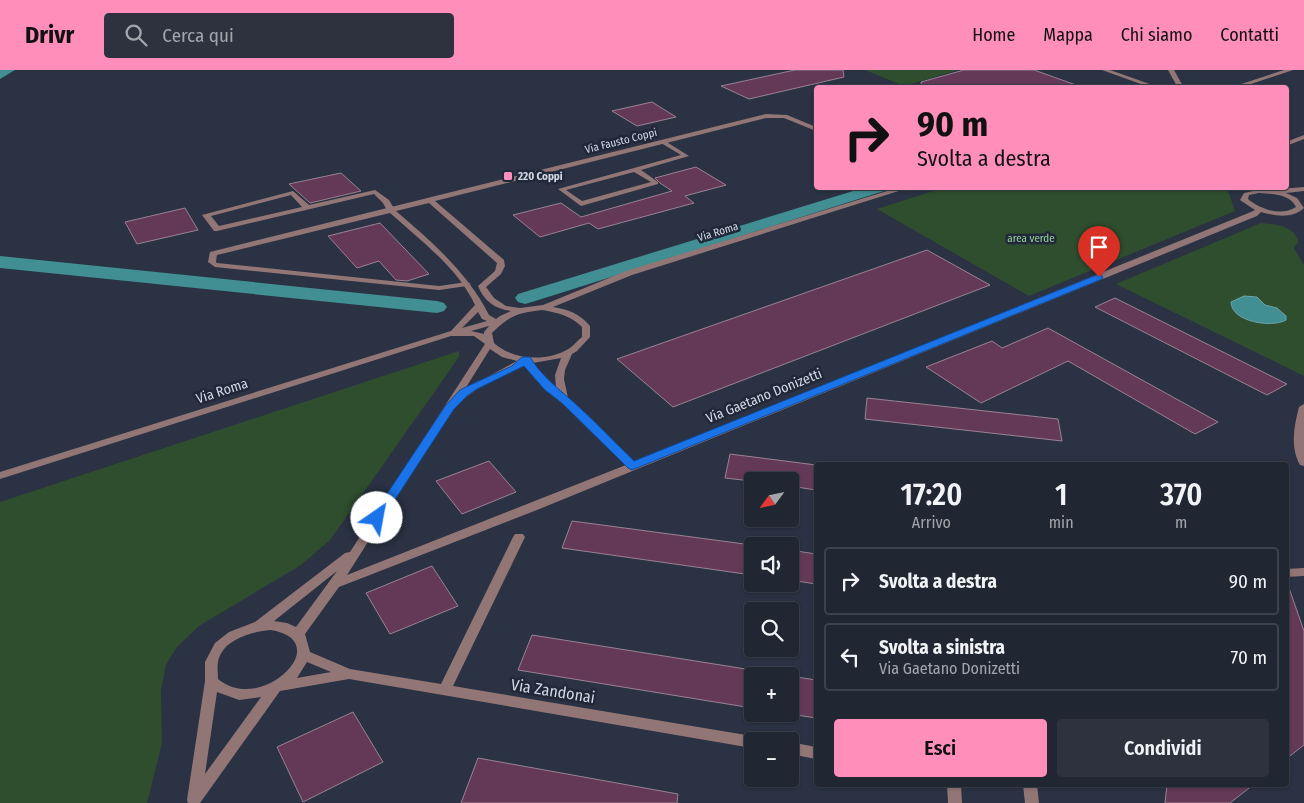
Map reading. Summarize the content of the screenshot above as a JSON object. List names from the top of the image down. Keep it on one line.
{"streets":{"street":["Via Fausto Coppi","Via Roma","Via Gaetano Donizetti","Via Zandonai"]},"parks":["area verde"],"places":{"transit":["220 Coppi"]},"north":"bottom left","page":{"header":"Drivr","search":"Cerca qui","nav":["Home","Mappa","Chi siamo","Contatti"],"turn":["90 m","Svolta a destra"],"eta":["17:20","Arrivo","1","min","370","m"],"map_buttons":["+","−"],"list":[{"name":"Svolta a destra","value":"90 m"},{"name":"Svolta a sinistra","note":"Via Gaetano Donizetti","value":"70 m"}],"buttons":["Esci","Condividi"]}}
